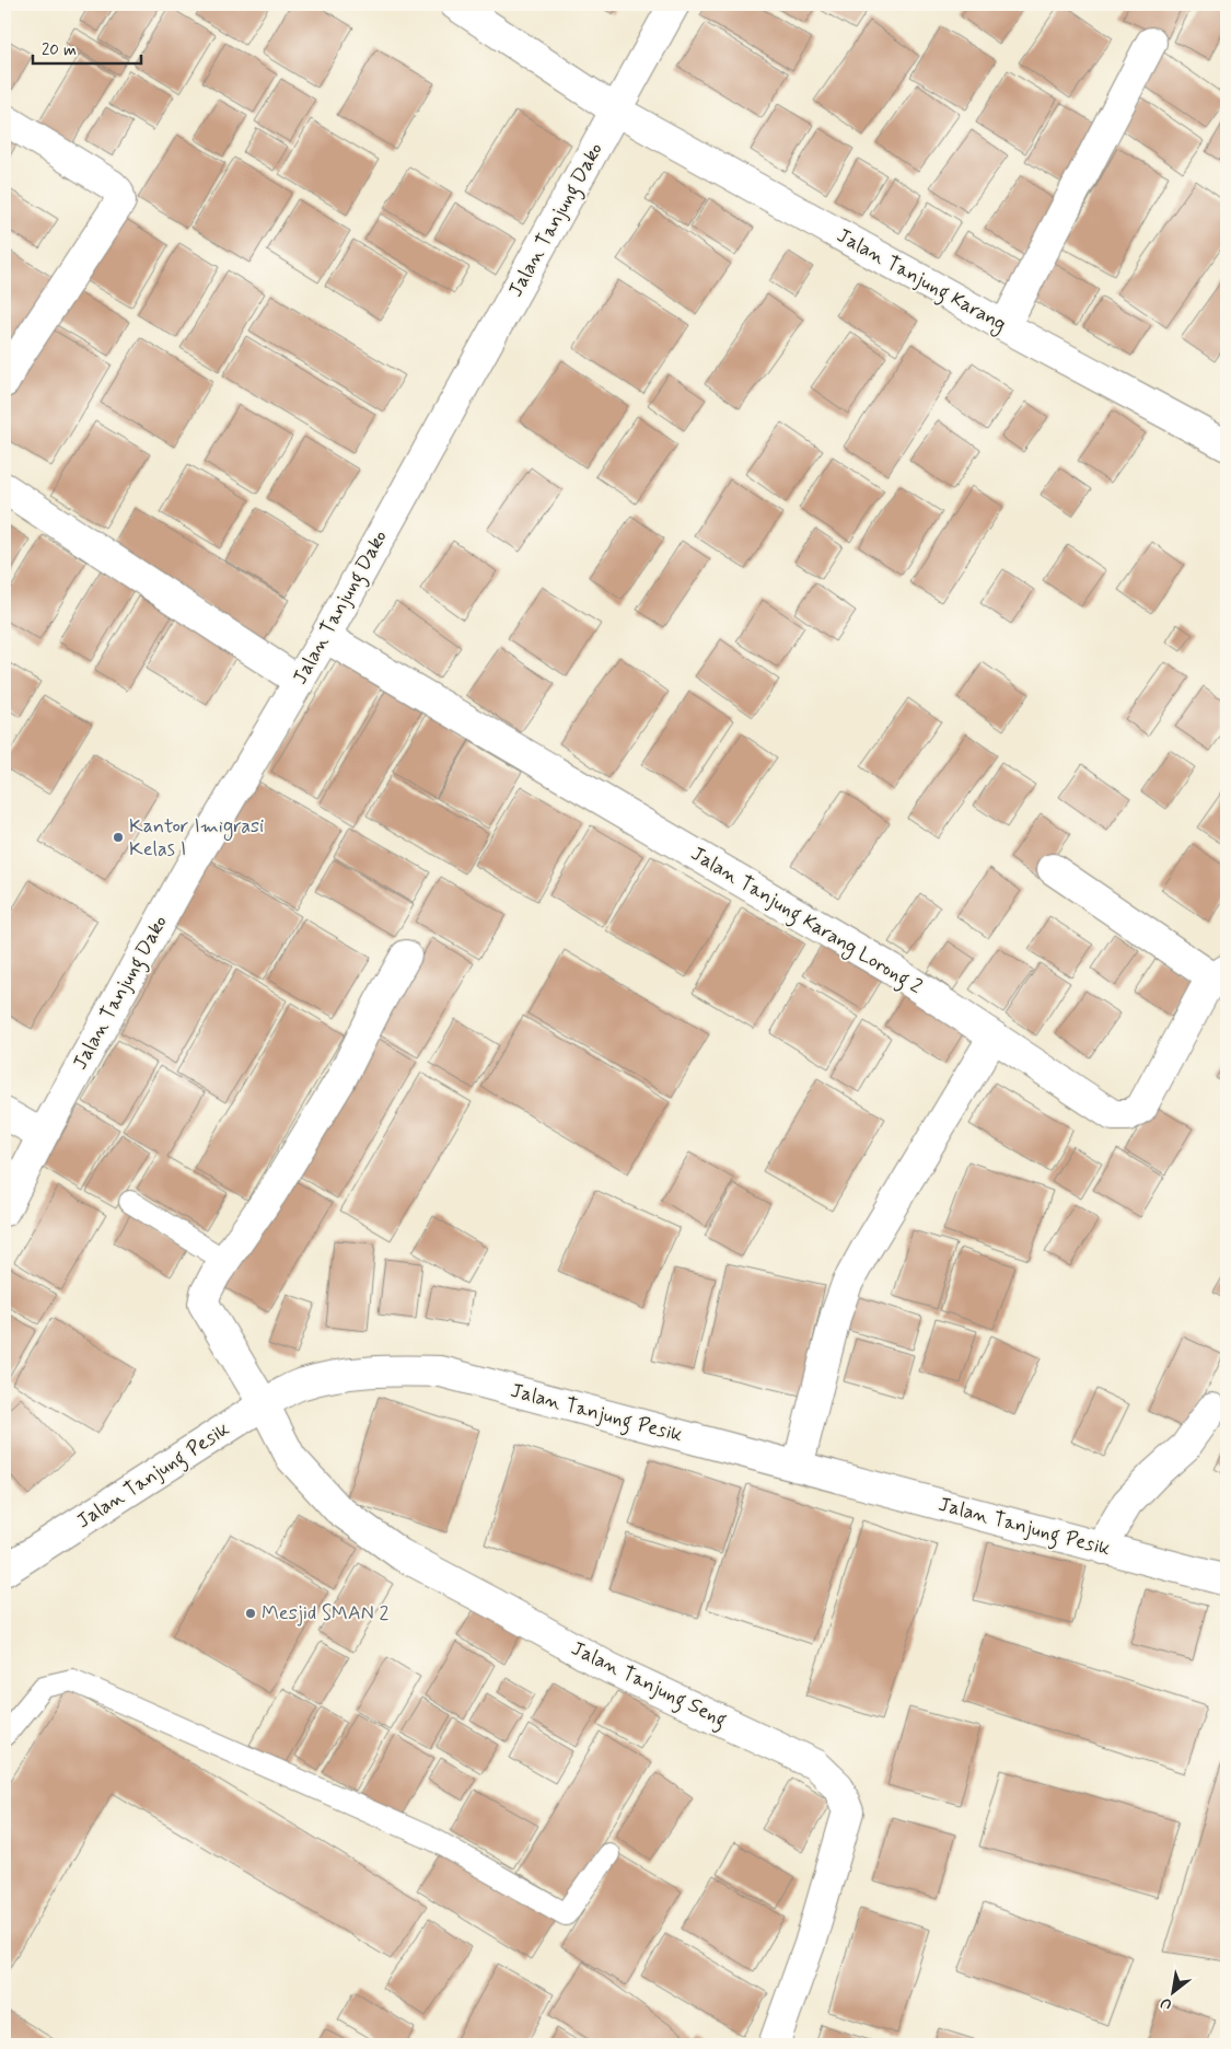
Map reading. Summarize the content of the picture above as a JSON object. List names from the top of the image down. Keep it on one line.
{"streets":{"street":["Jalan Tanjung Dako","Jalan Tanjung Karang","Jalan Tanjung Karang Lorong 2","Jalan Tanjung Pesik","Jalan Tanjung Seng"]},"crossings":[["Jalan Tanjung Dako","Jalan Tanjung Karang"],["Jalan Tanjung Dako","Jalan Tanjung Karang Lorong 2"],["Jalan Tanjung Pesik","Jalan Tanjung Seng"]],"places":["Kantor Imigrasi Kelas I","Mesjid SMAN 2"],"scale_bar":"20 m","north":"bottom left"}
